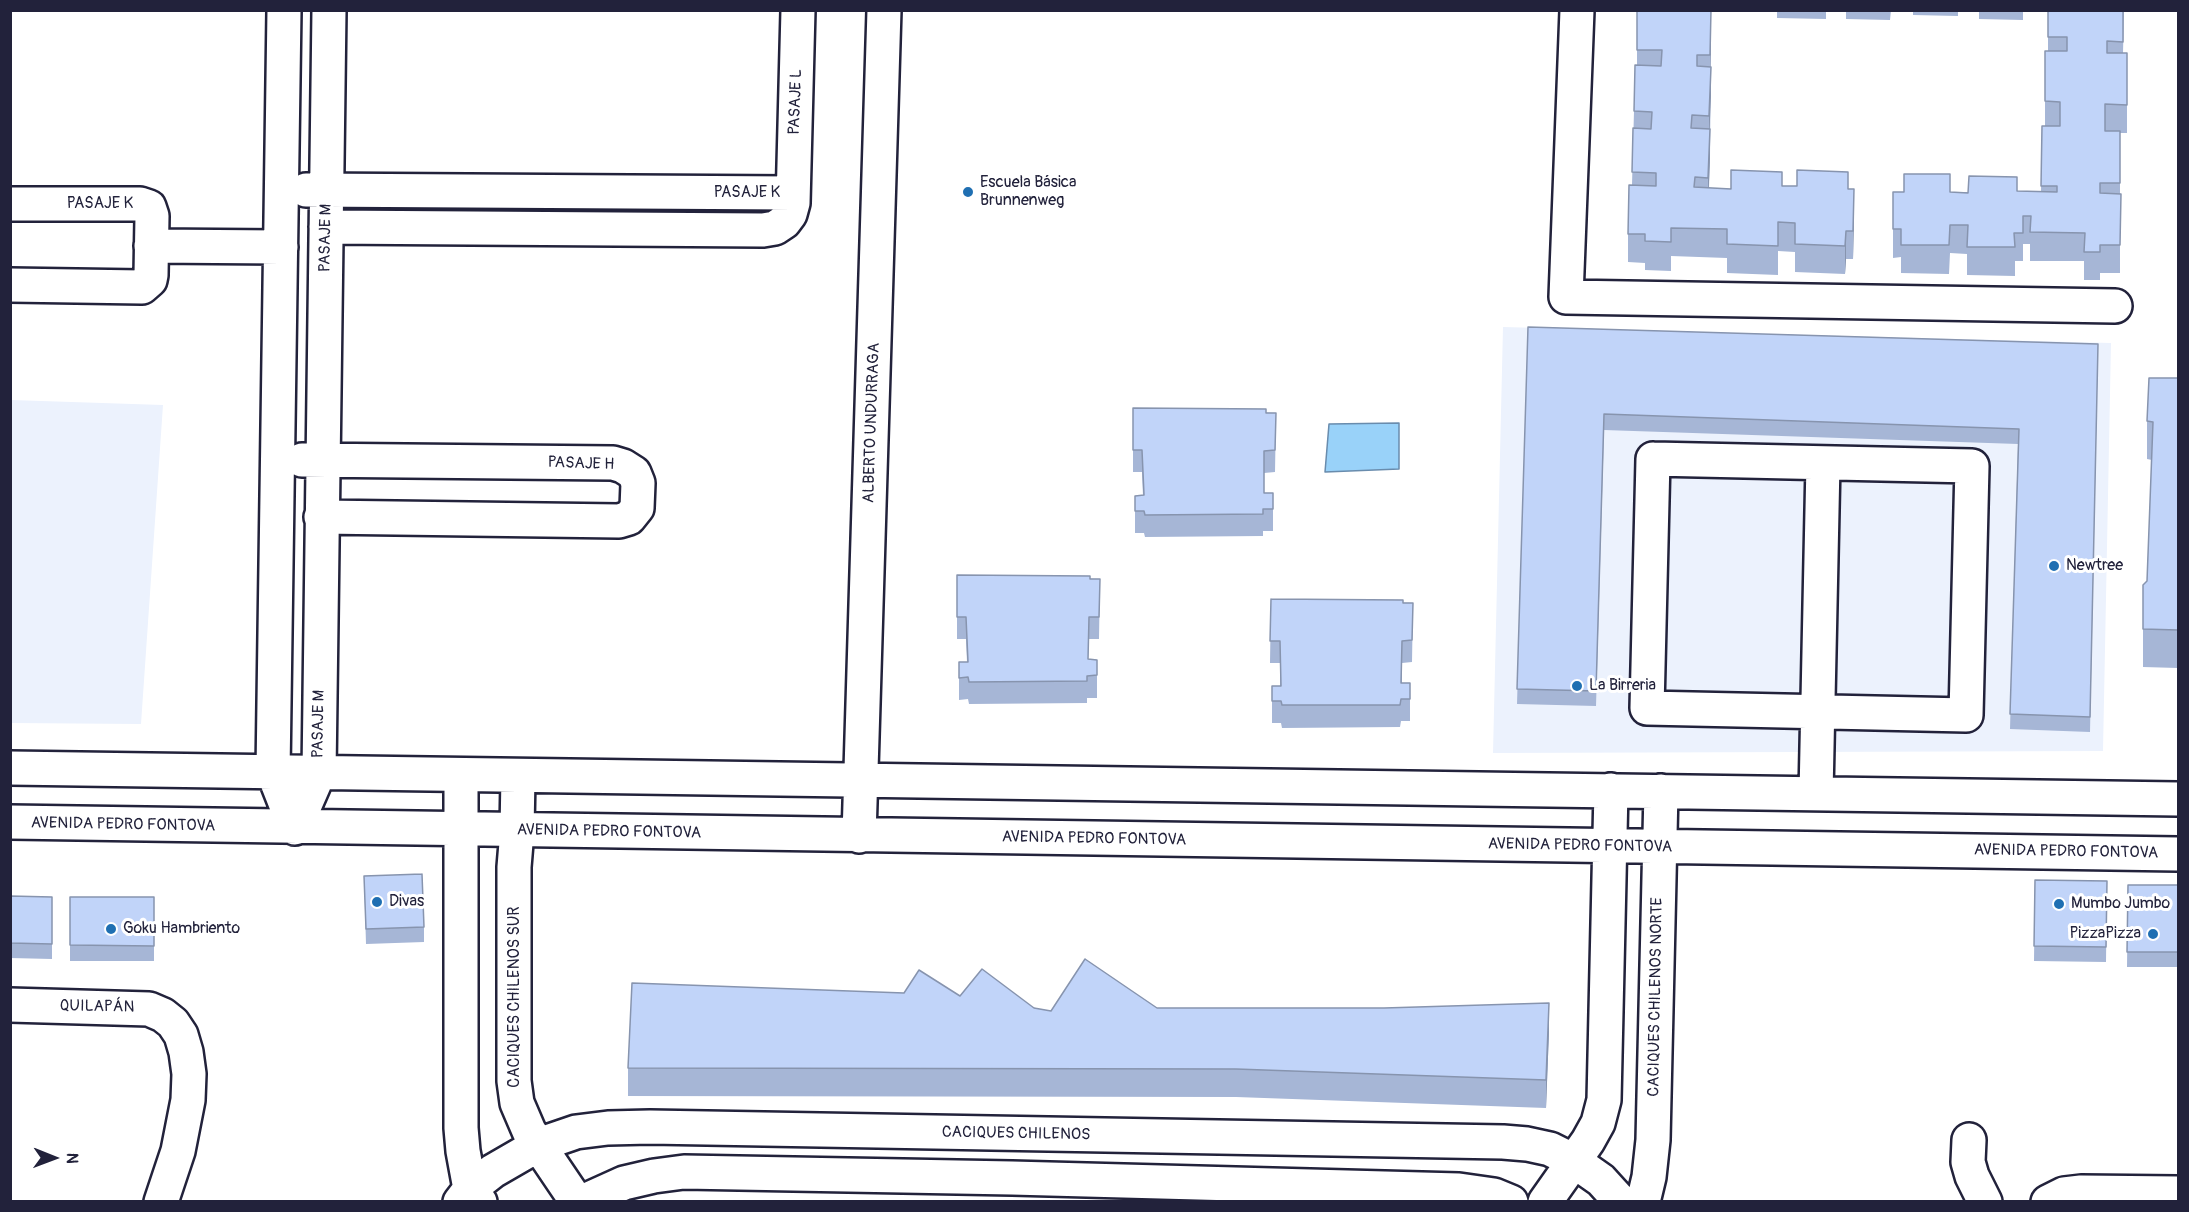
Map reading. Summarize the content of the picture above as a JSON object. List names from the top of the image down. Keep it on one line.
{"streets":{"street":["PASAJE L","PASAJE K","PASAJE M","ALBERTO UNDURRAGA","PASAJE H","AVENIDA PEDRO FONTOVA","CACIQUES CHILENOS SUR","CACIQUES CHILENOS NORTE","QUILAPÁN","CACIQUES CHILENOS"]},"crossings":[["PASAJE L","PASAJE K"],["PASAJE K","PASAJE M"],["PASAJE M","PASAJE H"],["PASAJE M","AVENIDA PEDRO FONTOVA"],["ALBERTO UNDURRAGA","AVENIDA PEDRO FONTOVA"],["AVENIDA PEDRO FONTOVA","CACIQUES CHILENOS SUR"],["AVENIDA PEDRO FONTOVA","CACIQUES CHILENOS NORTE"],["CACIQUES CHILENOS SUR","CACIQUES CHILENOS"]],"places":["Escuela Básica Brunnenweg","Newtree","La Birreria","Divas","Mumbo Jumbo","Goku Hambriento","PizzaPizza"],"north":"right"}
